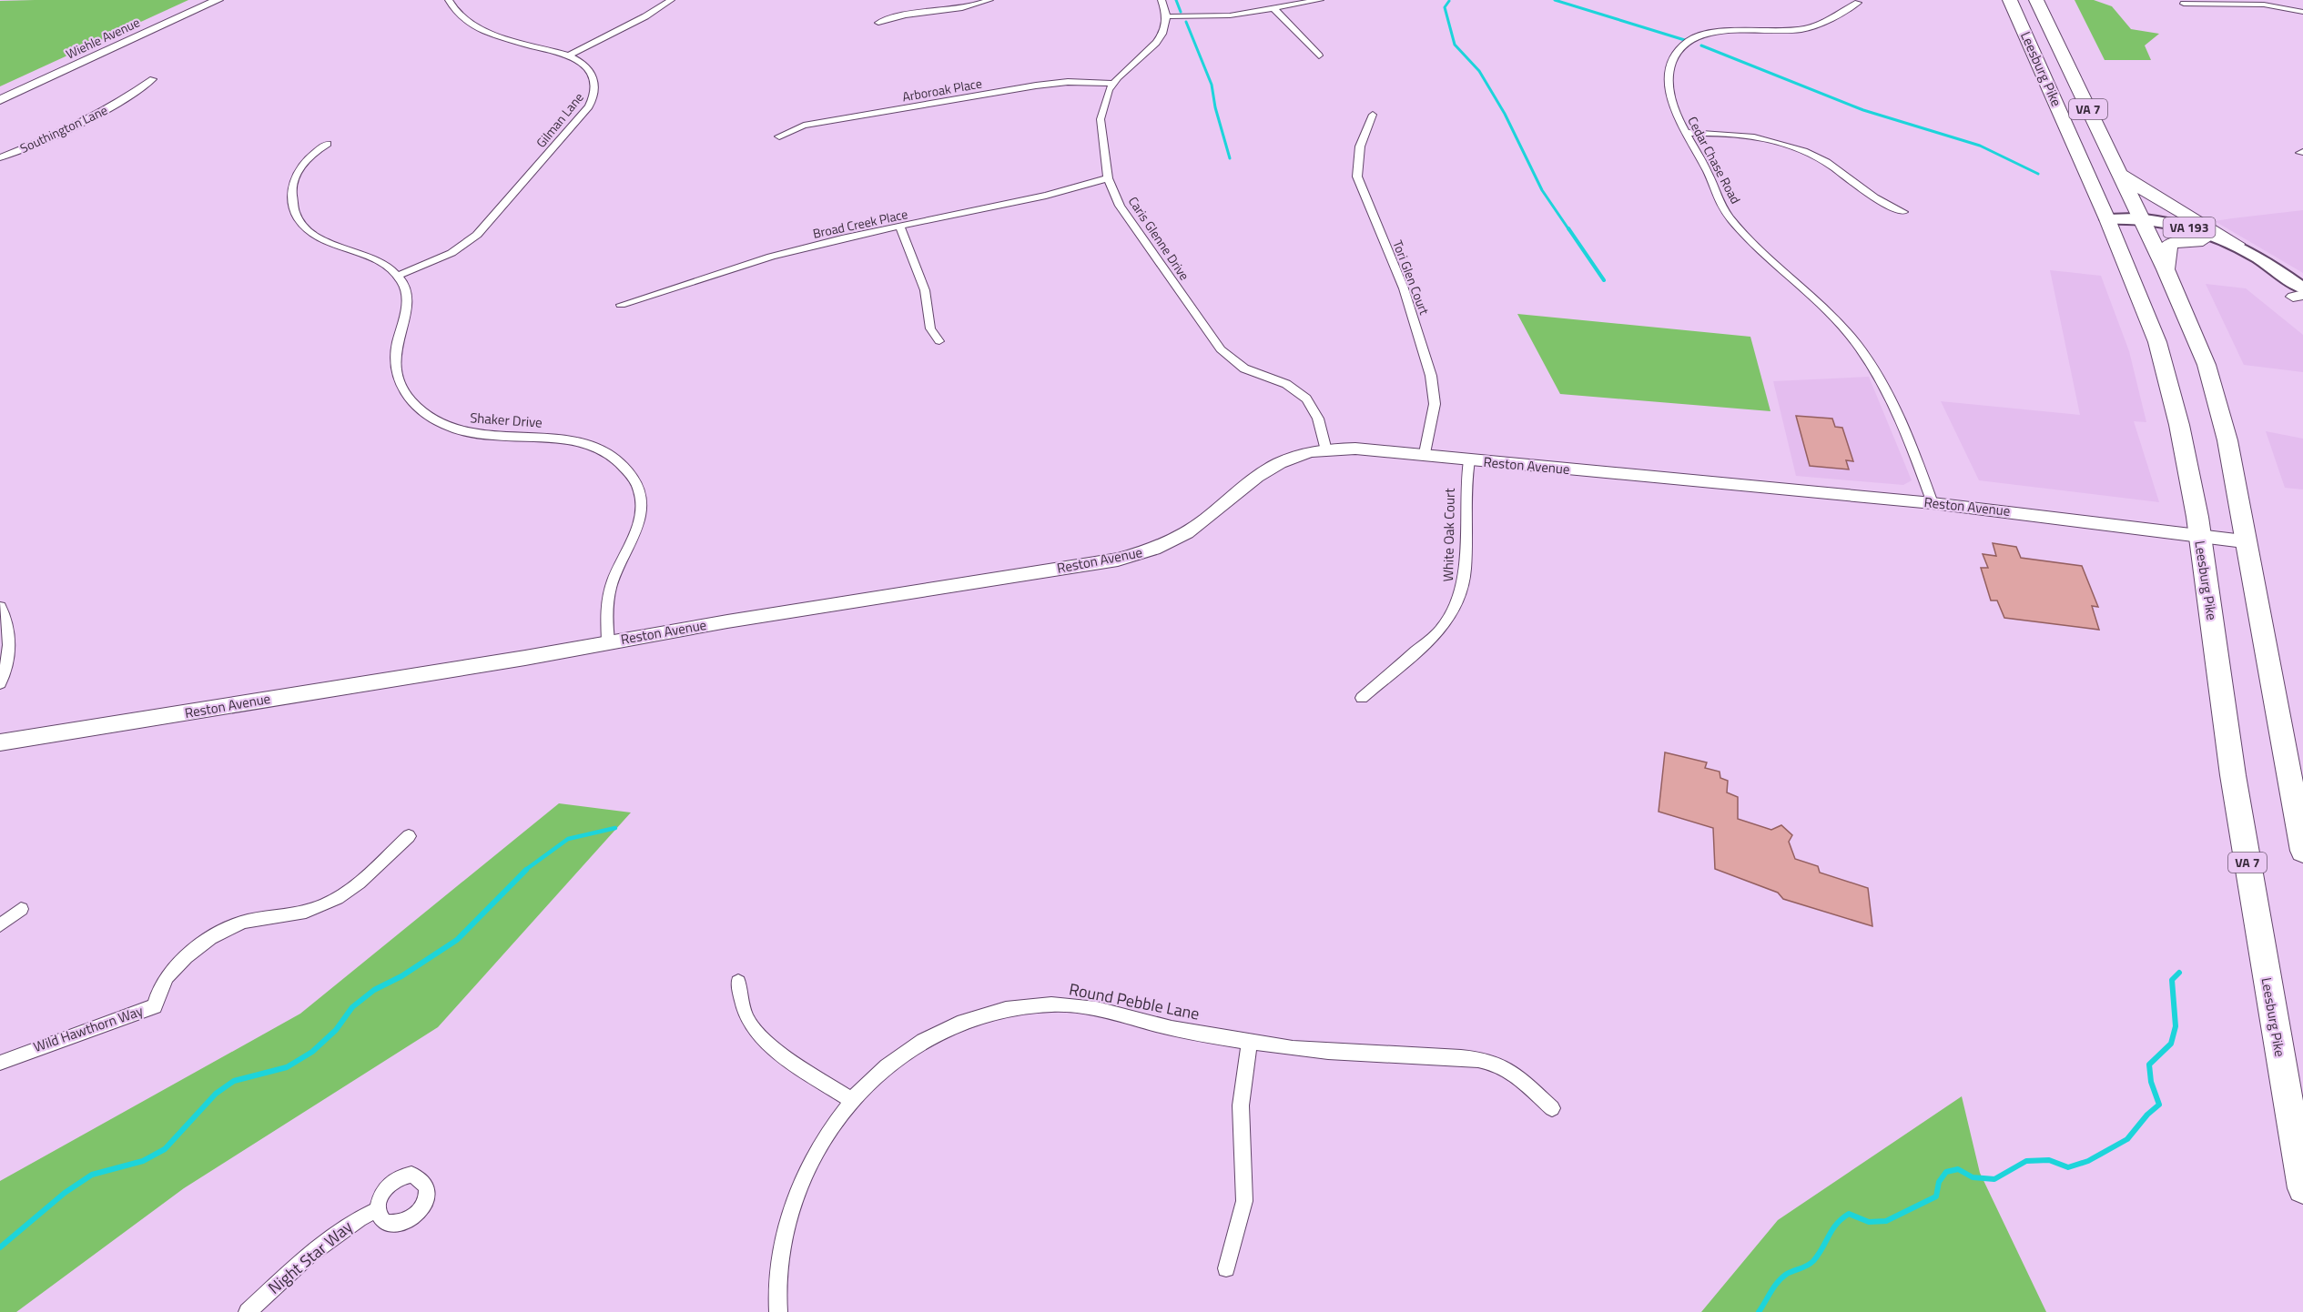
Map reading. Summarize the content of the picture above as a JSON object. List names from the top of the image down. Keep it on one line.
{"streets":{"highway":["Leesburg Pike","VA 7"],"main road":["VA 193"],"street":["Wiehle Avenue","Arboroak Place","Gilman Lane","Southington Lane","Cedar Chase Road","Broad Creek Place","Caris Glenne Drive","Tori Glen Court","Shaker Drive","Reston Avenue","White Oak Court","Round Pebble Lane","Wild Hawthorn Way","Night Star Way"]},"crossings":[["Leesburg Pike","VA 193"],["Leesburg Pike","Reston Avenue"],["Arboroak Place","Caris Glenne Drive"],["Gilman Lane","Shaker Drive"],["Cedar Chase Road","Reston Avenue"],["Broad Creek Place","Caris Glenne Drive"],["Caris Glenne Drive","Reston Avenue"],["Tori Glen Court","Reston Avenue"],["Shaker Drive","Reston Avenue"],["Reston Avenue","White Oak Court"]]}
